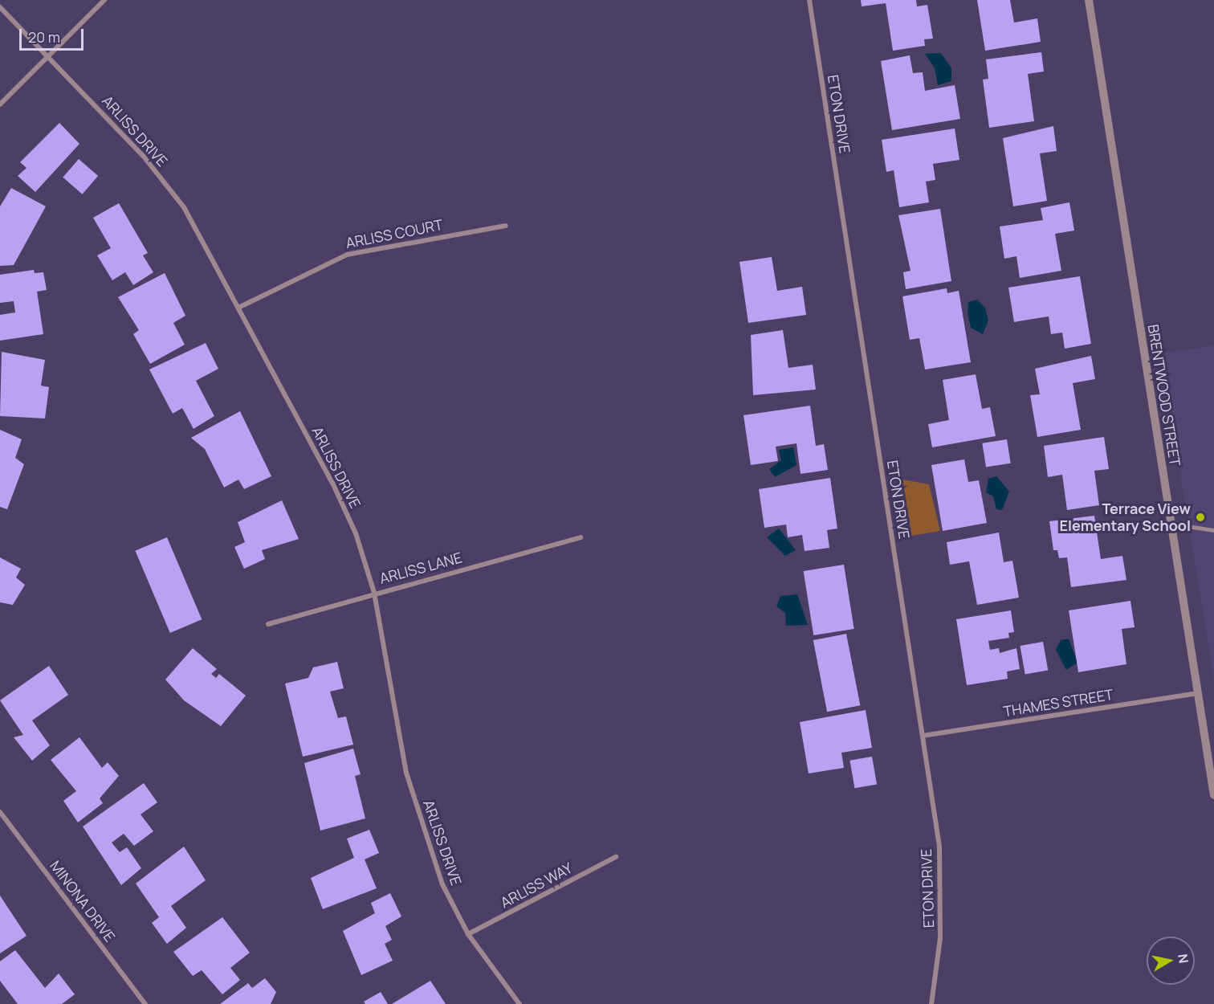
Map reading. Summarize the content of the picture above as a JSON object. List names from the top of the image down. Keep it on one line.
{"streets":{"street":["ETON DRIVE","ARLISS DRIVE","ARLISS COURT","BRENTWOOD STREET","ARLISS LANE","THAMES STREET","ARLISS WAY","MINONA DRIVE"]},"crossings":[["ETON DRIVE","THAMES STREET"],["ARLISS DRIVE","ARLISS COURT"],["ARLISS DRIVE","ARLISS LANE"],["ARLISS DRIVE","ARLISS WAY"],["BRENTWOOD STREET","THAMES STREET"]],"places":["Terrace View Elementary School"],"scale_bar":"20 m","north":"right"}
